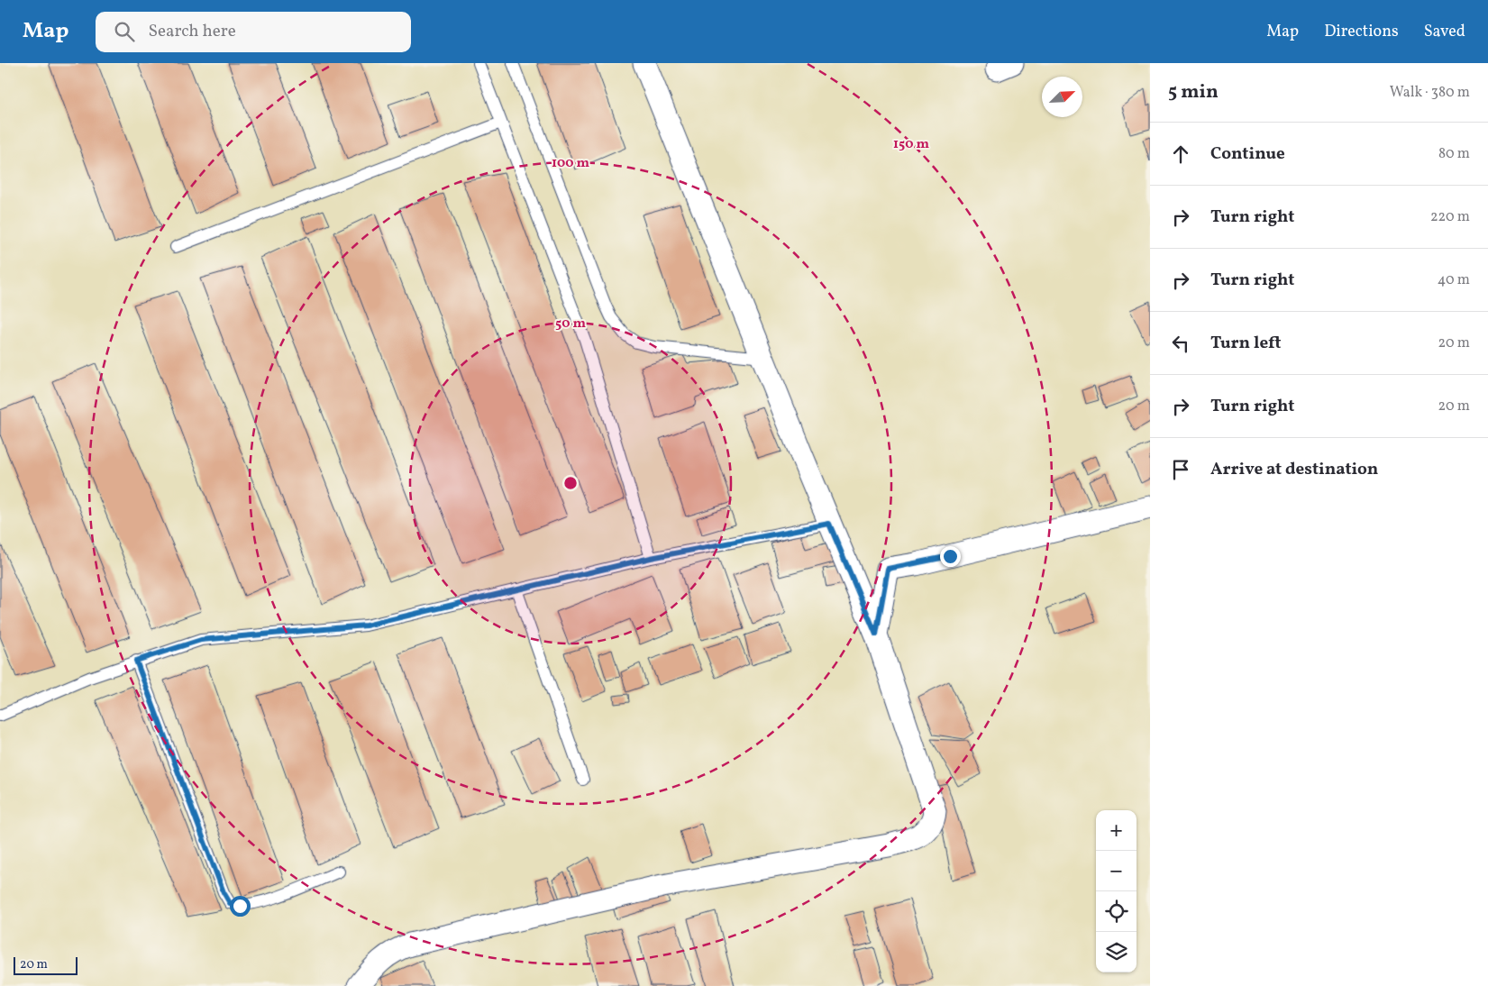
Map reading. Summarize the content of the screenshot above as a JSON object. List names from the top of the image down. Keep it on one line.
{"scale_bar":"20 m","north":"top right","page":{"header":"Map","search":"Search here","nav":["Map","Directions","Saved"],"heading":["5 min","Walk · 380 m"],"list":[["Continue","80 m"],["Turn right","220 m"],["Turn right","40 m"],["Turn left","20 m"],["Turn right","20 m"],"Arrive at destination"],"map_buttons":["+","−"],"scale":"20 m"},"rings":["150 m","100 m","50 m"]}
